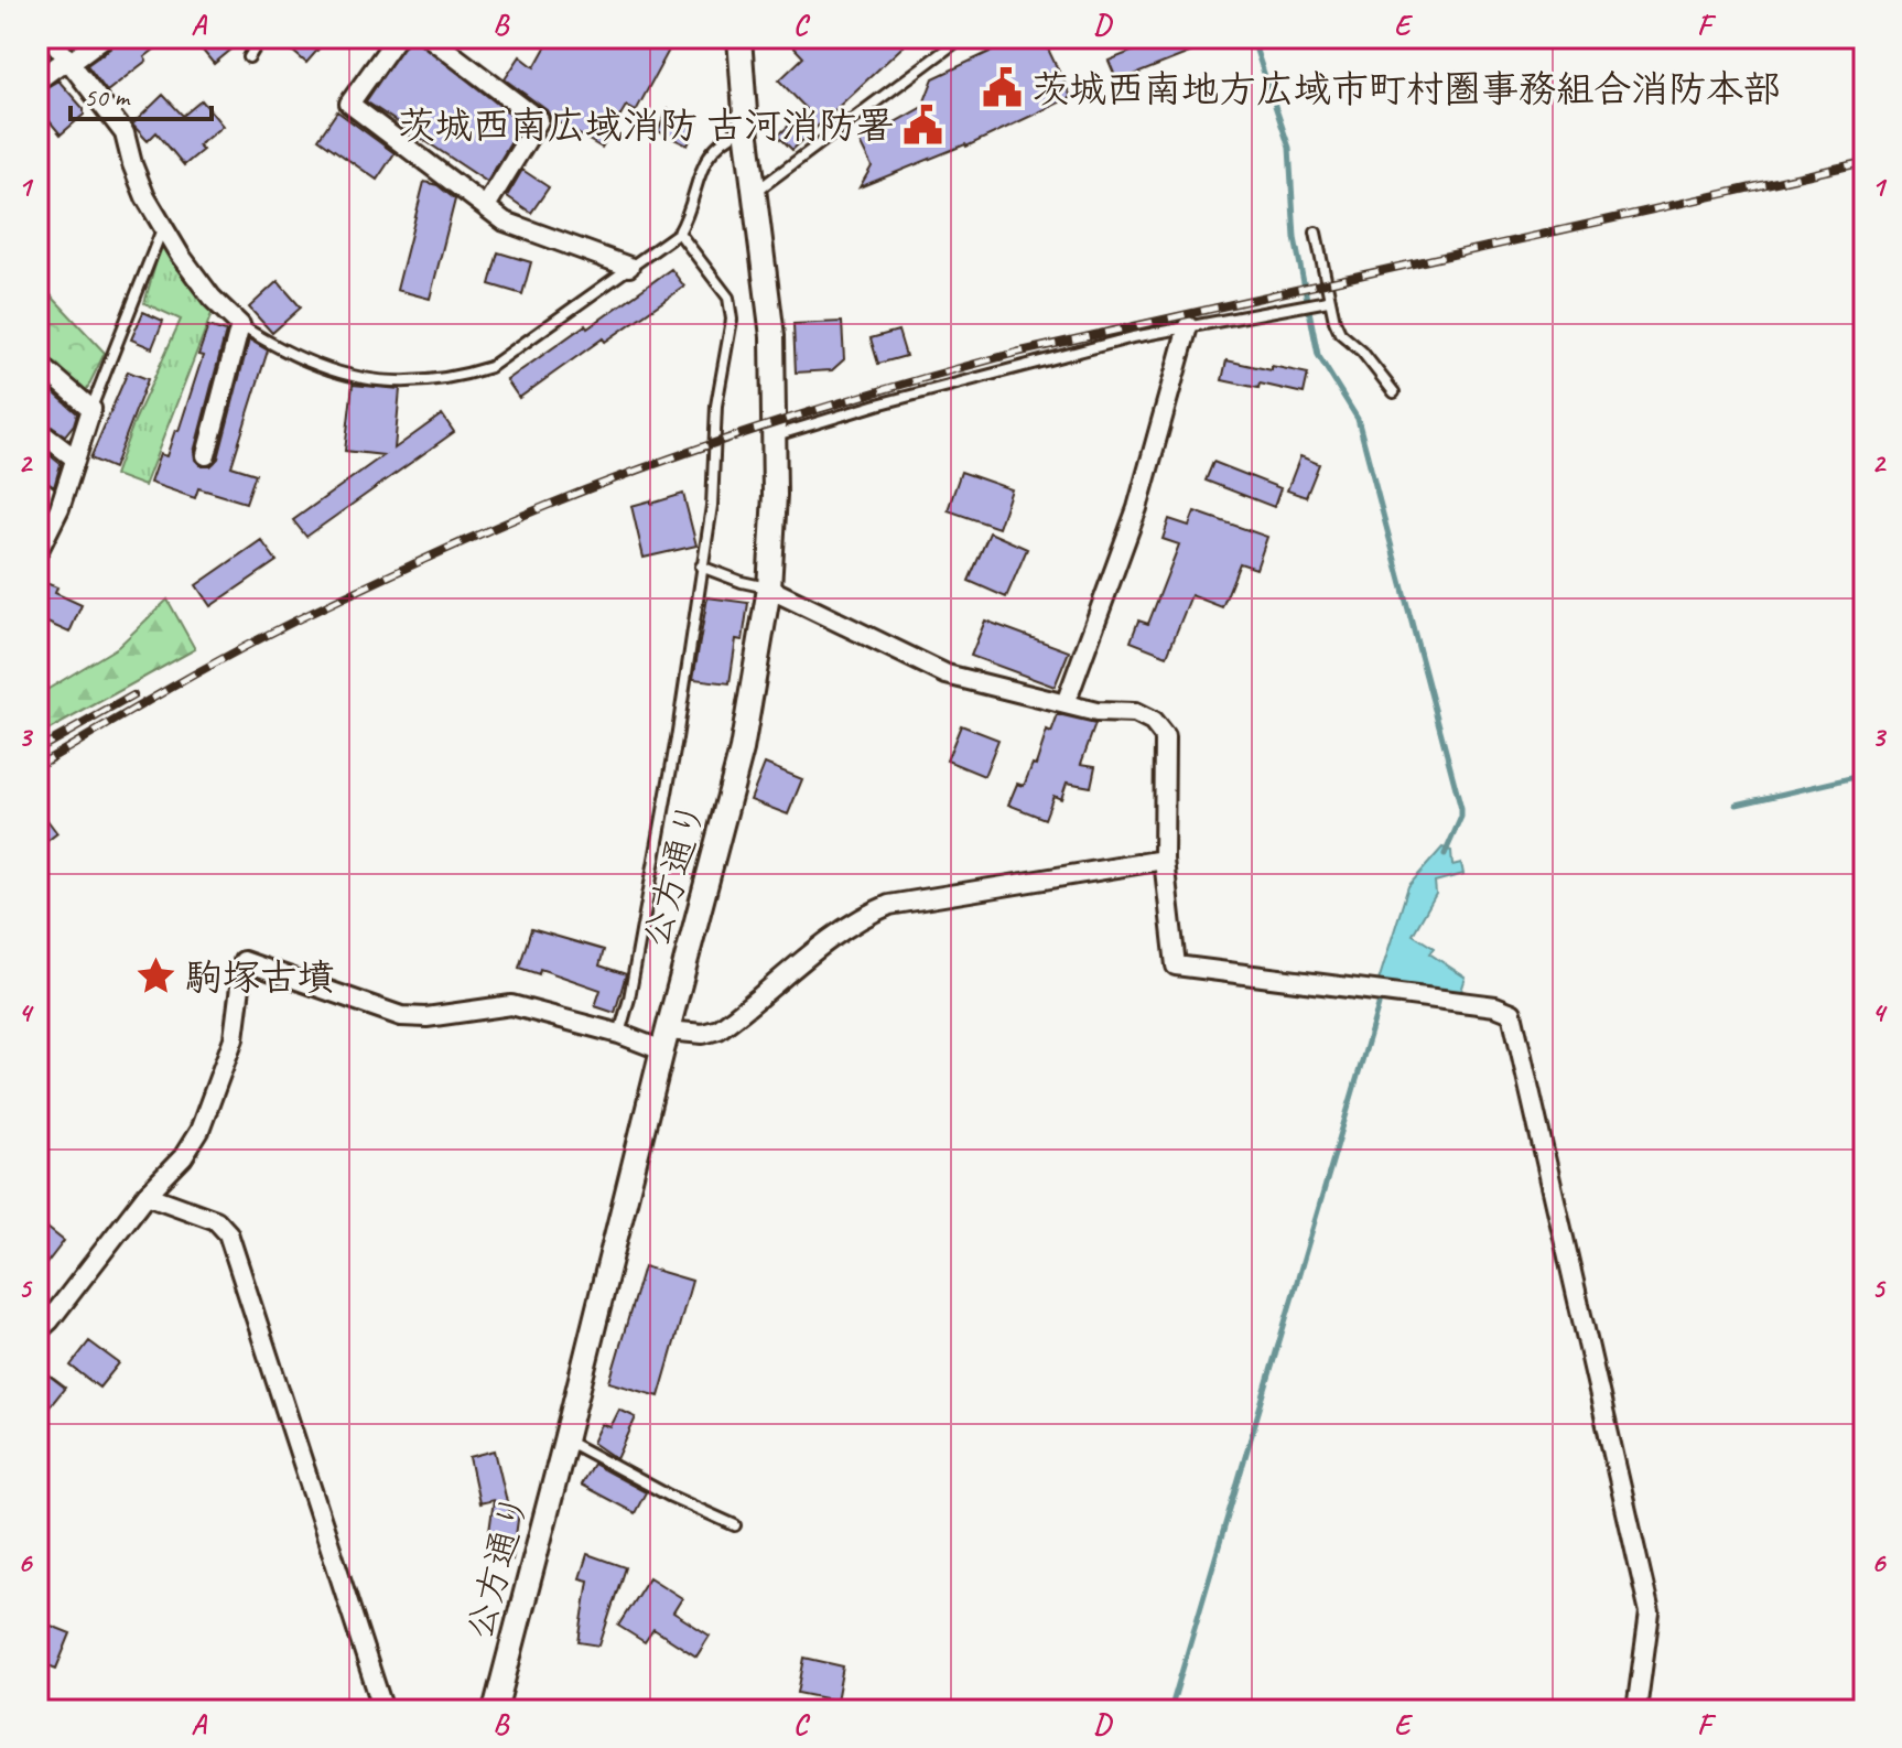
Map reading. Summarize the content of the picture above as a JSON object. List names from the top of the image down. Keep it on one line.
{"streets":{"street":["公方通り"]},"places":{"public building":["茨城西南地方広域市町村圏事務組合消防本部","茨城西南広域消防 古河消防署"],"place":["駒塚古墳"]},"scale_bar":"50 m","grid":{"columns":["A","B","C","D","E","F"],"rows":["1","2","3","4","5","6"]}}
